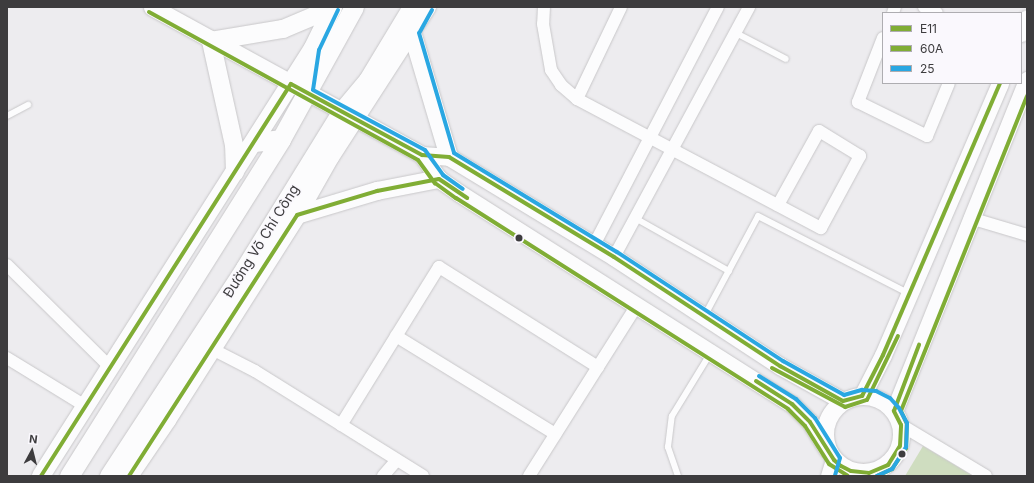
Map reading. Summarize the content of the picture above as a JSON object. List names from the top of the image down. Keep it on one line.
{"streets":{"highway":["Đường Võ Chí Công"]},"lines":["transit line 25","transit line 60A","transit line E11"],"legend":["E11","60A","25"],"north":"top"}
